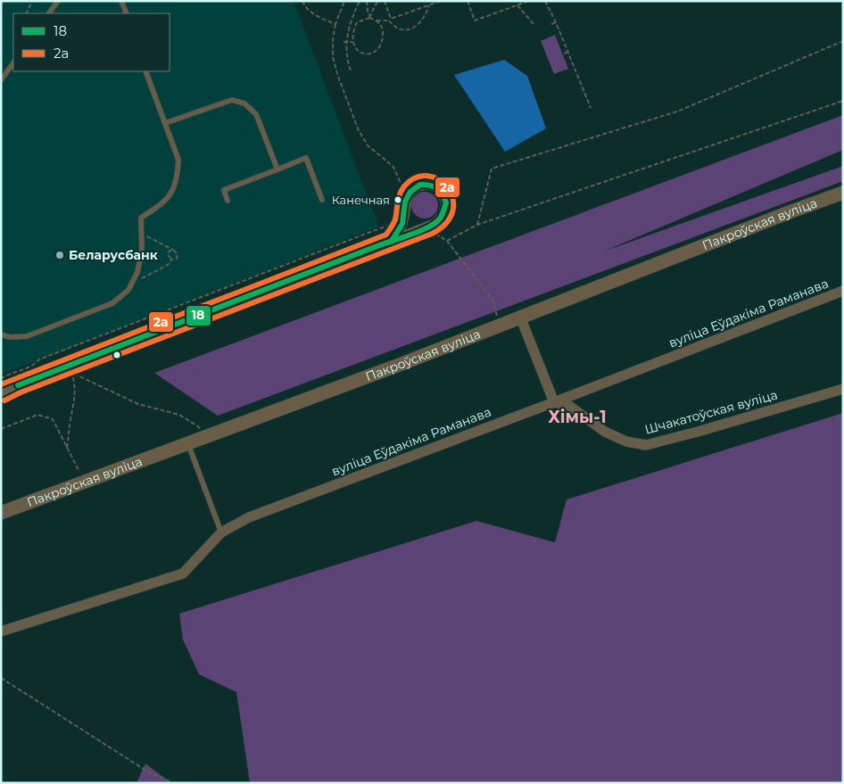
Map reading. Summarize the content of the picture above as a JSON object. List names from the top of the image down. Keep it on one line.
{"streets":{"street":["Пакроўская вуліца","вуліца Еўдакіма Раманава","Шчакатоўская вуліца"]},"crossings":[["вуліца Еўдакіма Раманава","Шчакатоўская вуліца"]],"districts":["Хімы-1"],"places":["Канечная","Беларусбанк"],"lines":["transit line 2а","transit line 18"],"legend":["18","2а"]}
